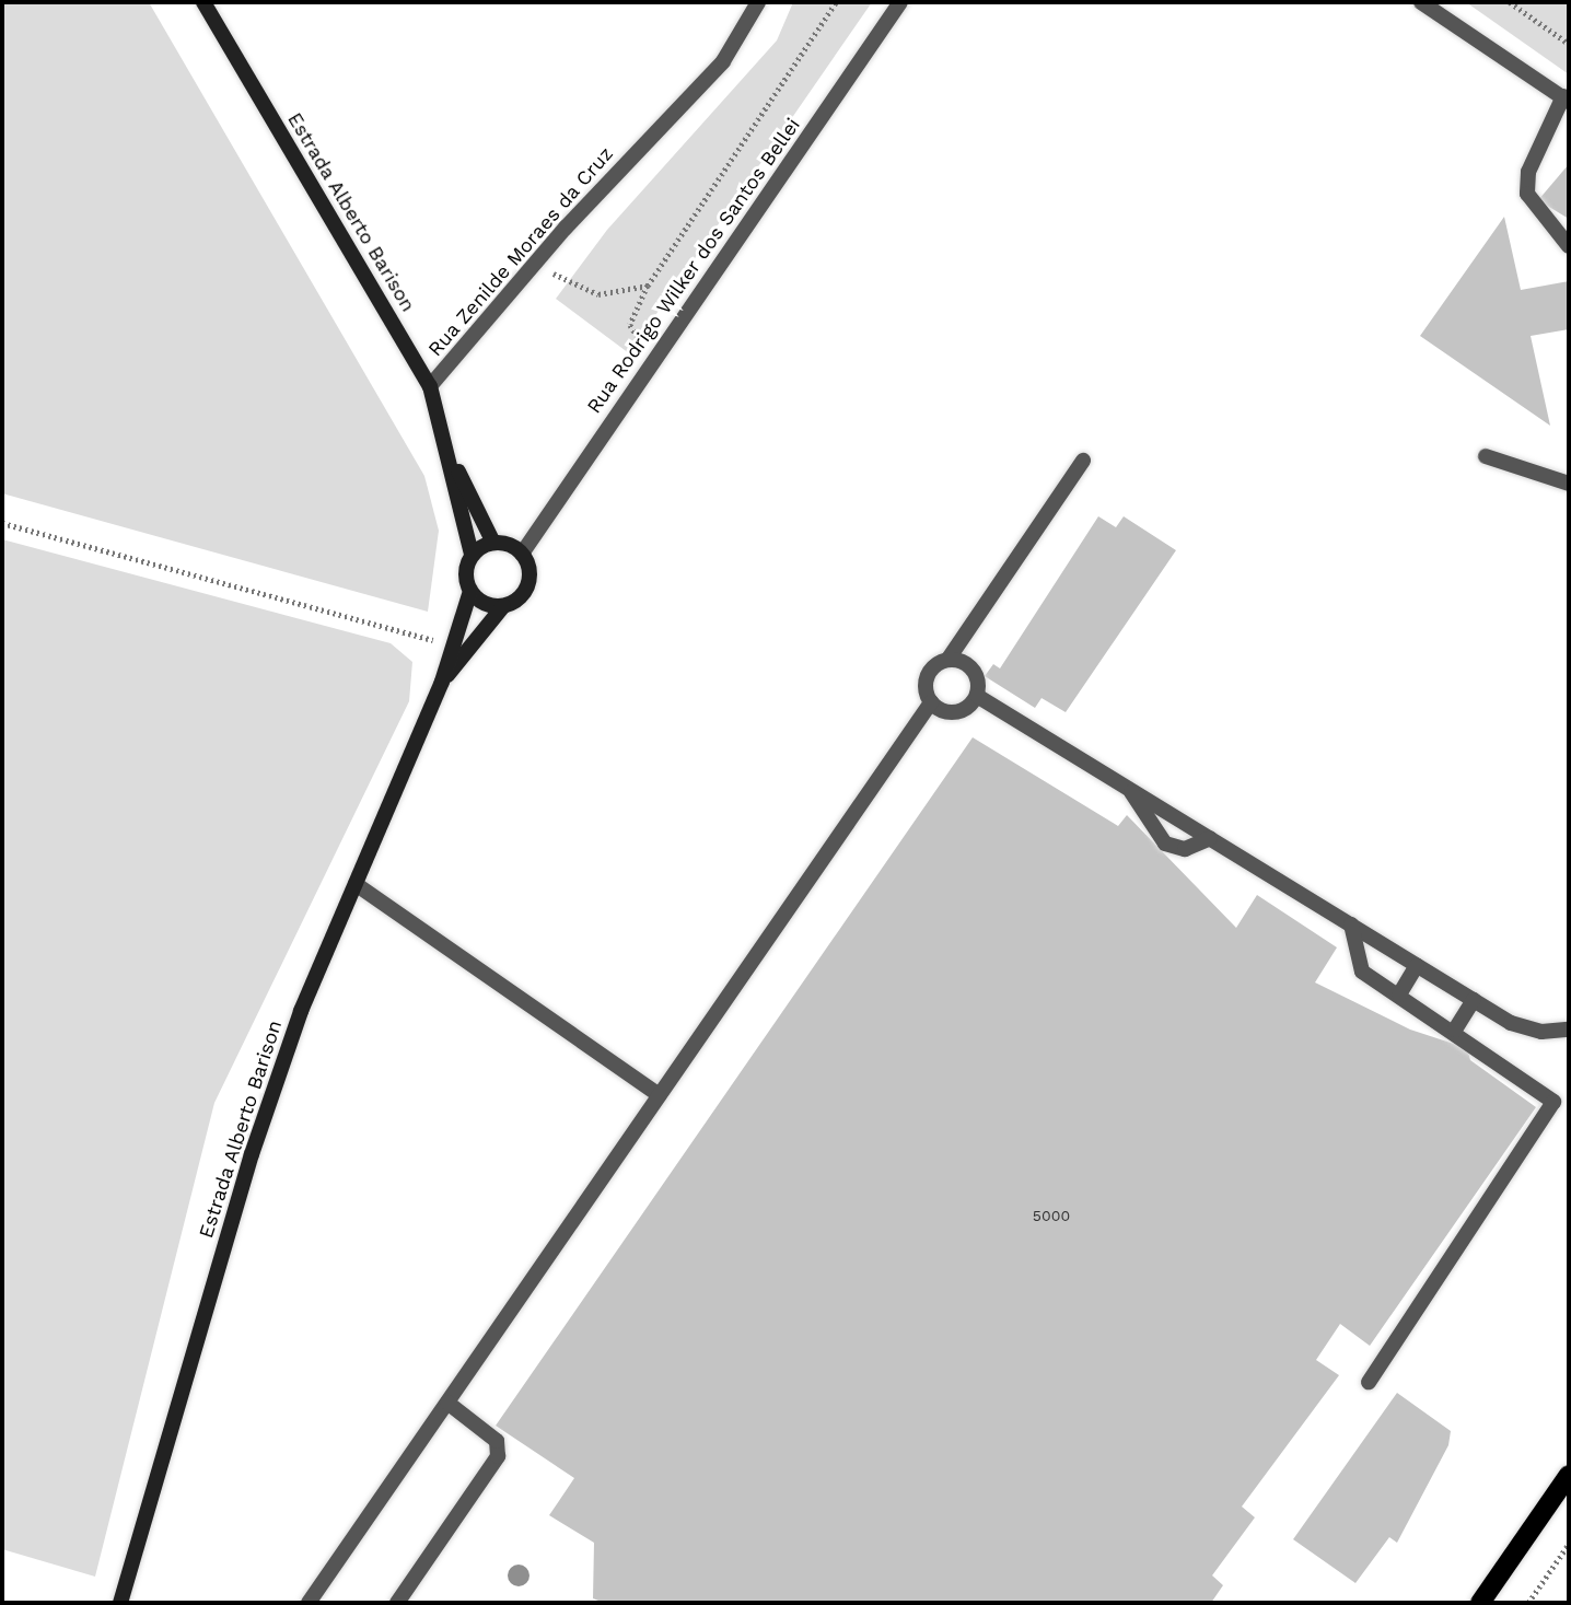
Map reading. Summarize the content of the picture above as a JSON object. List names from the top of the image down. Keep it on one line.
{"streets":{"street":["Estrada Alberto Barison","Rua Zenilde Moraes da Cruz","Rua Rodrigo Wilker dos Santos Bellei"]},"crossings":[["Estrada Alberto Barison","Rua Zenilde Moraes da Cruz"],["Estrada Alberto Barison","Rua Rodrigo Wilker dos Santos Bellei"]],"house_numbers":["5000"]}
